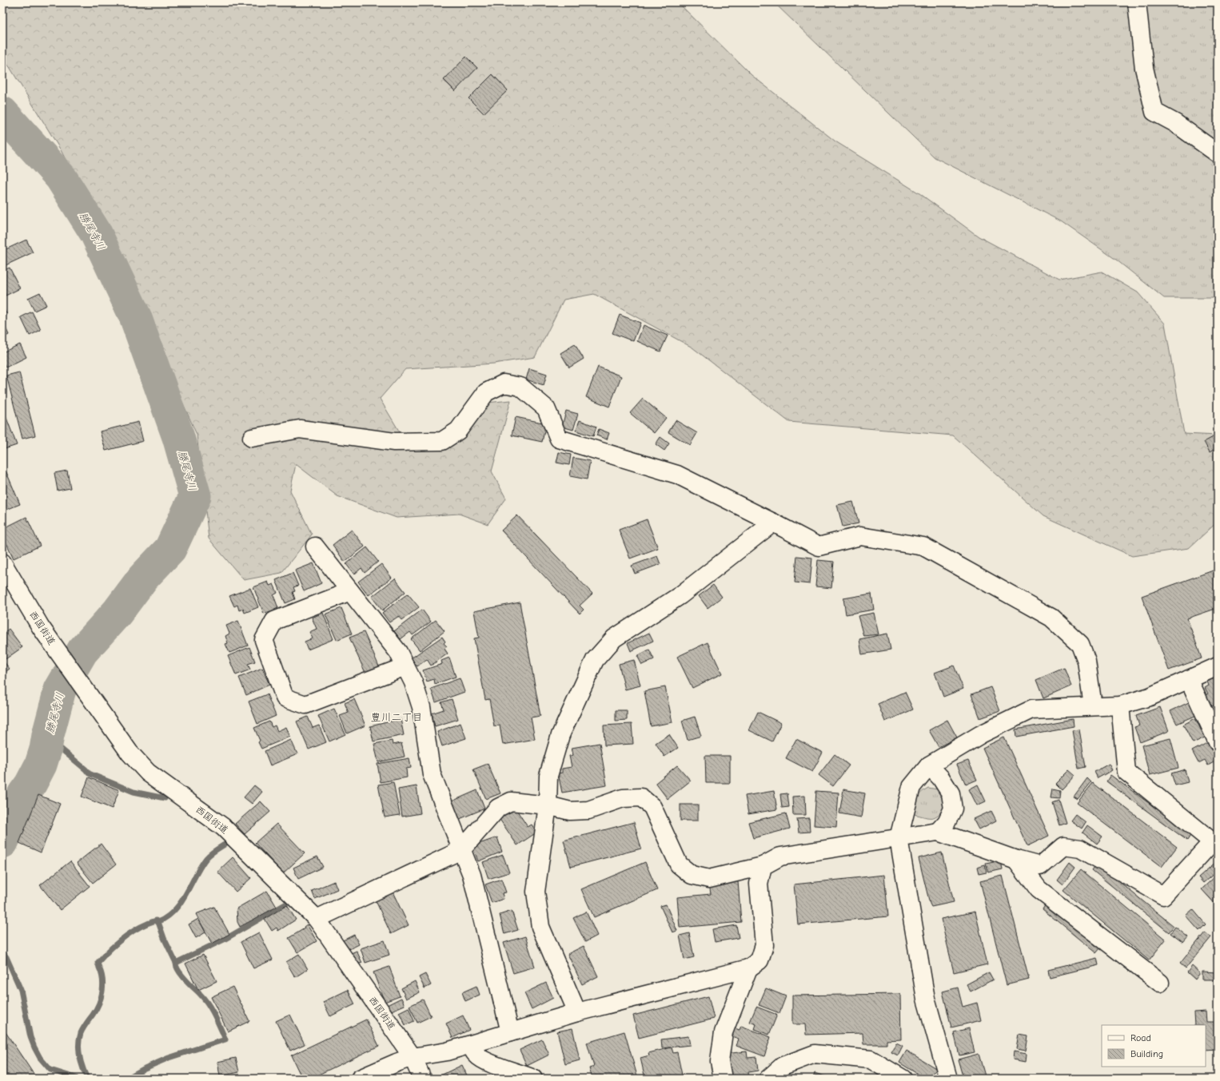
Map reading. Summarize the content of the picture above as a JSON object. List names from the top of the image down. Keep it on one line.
{"streets":{"street":["西国街道"]},"districts":["豊川二丁目"],"water":["勝尾寺川"],"legend":["Road","Building"]}
